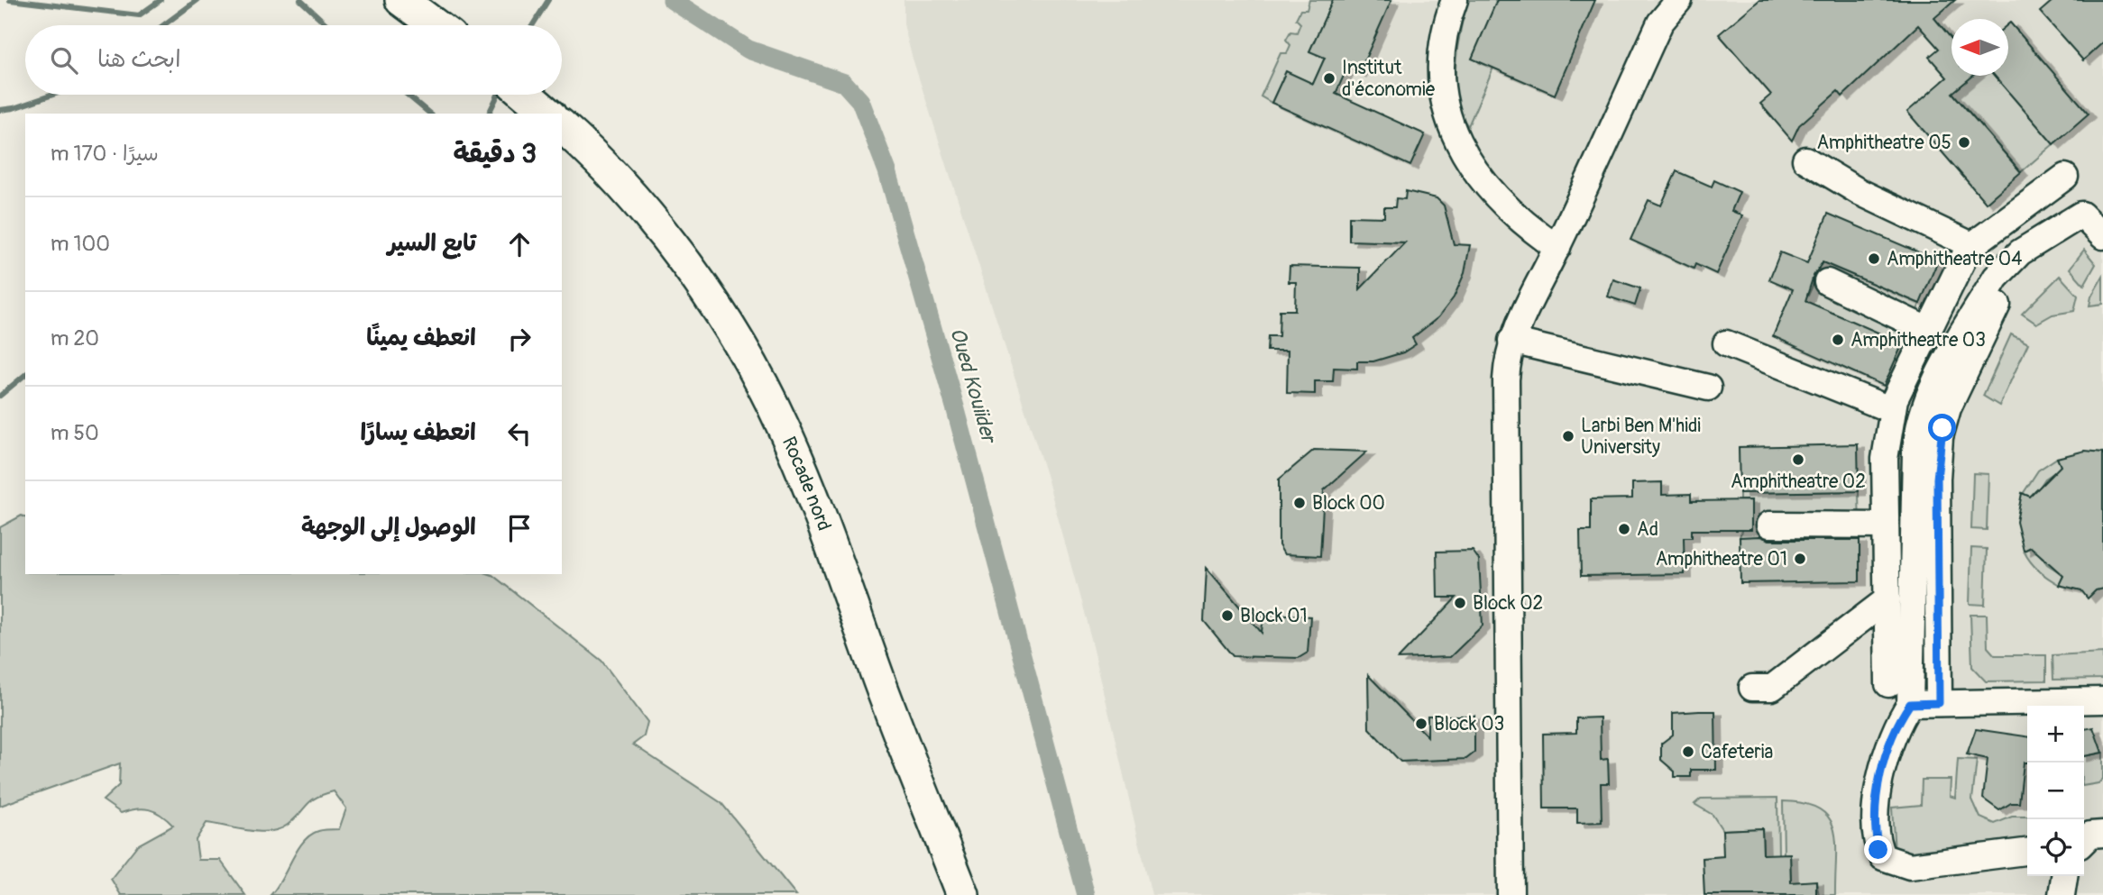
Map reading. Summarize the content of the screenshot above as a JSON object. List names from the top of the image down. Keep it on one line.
{"streets":{"main road":["Rocade nord"]},"water":["Oued Kouiider"],"places":["Institut d'économie","Amphitheatre 05","Amphitheatre 04","Amphitheatre 03","Larbi Ben M'hidi University","Amphitheatre 02","Block 00","Ad","Amphitheatre 01","Block 02","Block 01","Block 03","Cafeteria"],"north":"left","page":{"search":"ابحث هنا","heading":["3 دقيقة","سيرًا · 170 m"],"list":[["تابع السير","100 m"],["انعطف يمينًا","20 m"],["انعطف يسارًا","50 m"],"الوصول إلى الوجهة"],"map_buttons":["+","−"]}}
